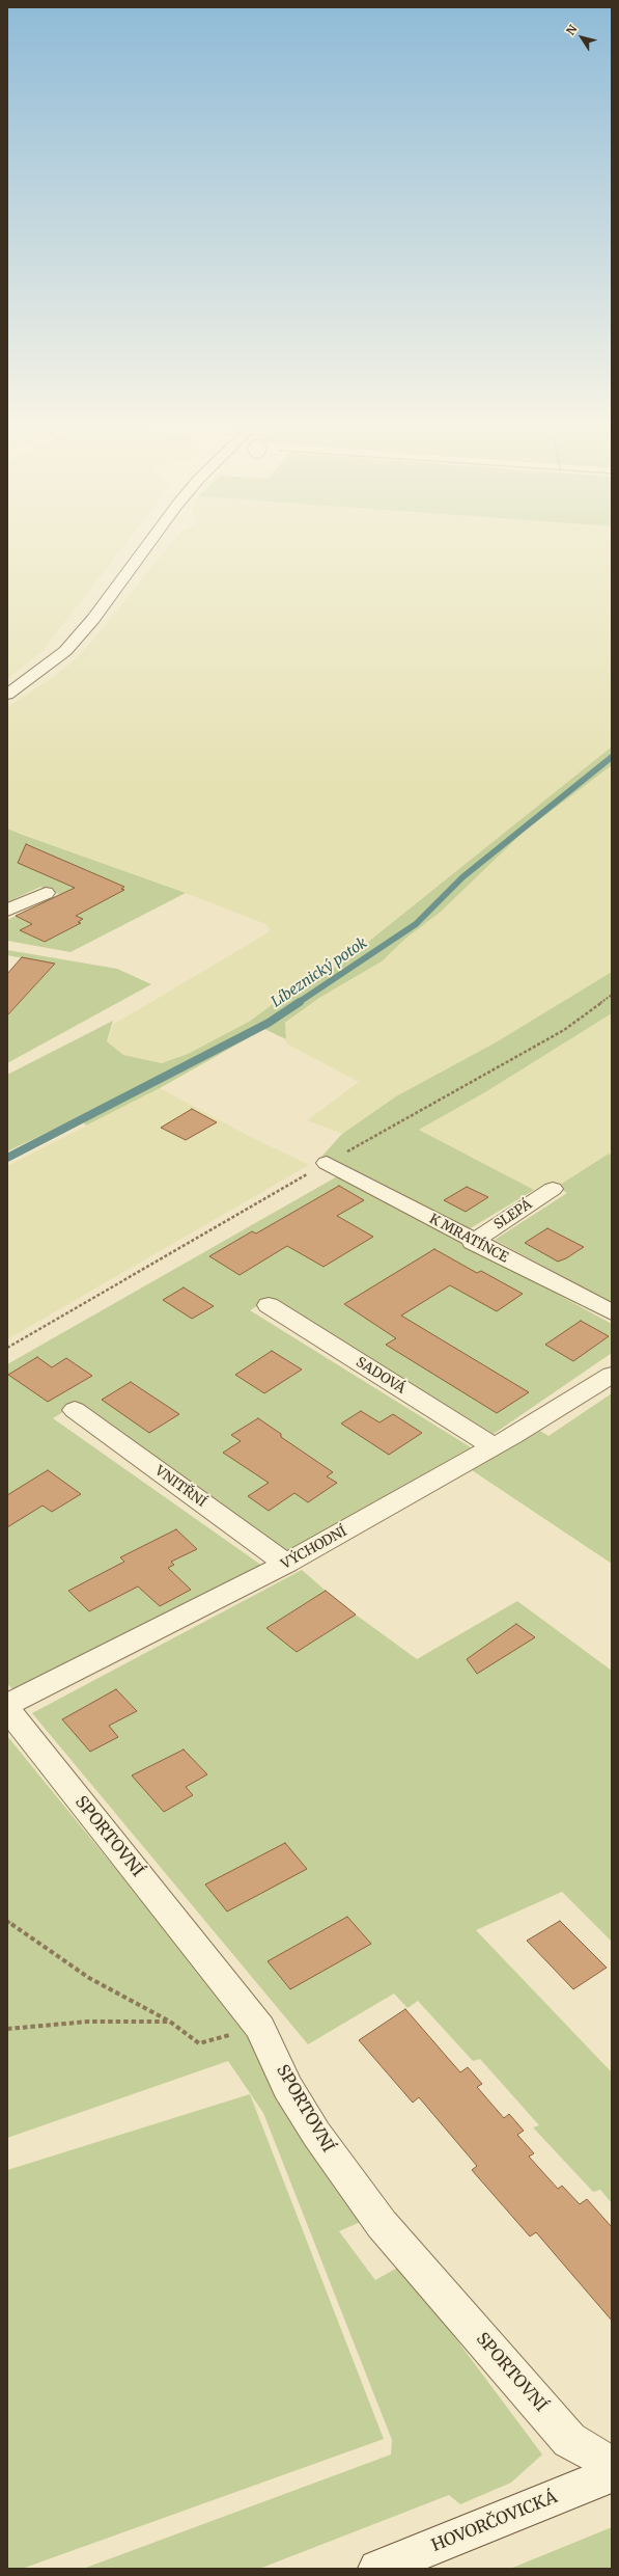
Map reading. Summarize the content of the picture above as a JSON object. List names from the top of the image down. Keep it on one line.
{"streets":{"street":["SLEPÁ","K MRATÍNCE","SADOVÁ","VNITŘNÍ","VÝCHODNÍ","SPORTOVNÍ","HOVORČOVICKÁ"]},"crossings":[["SLEPÁ","K MRATÍNCE"],["SADOVÁ","VÝCHODNÍ"],["VNITŘNÍ","VÝCHODNÍ"]],"water":["Líbeznický potok"],"north":"top left"}
